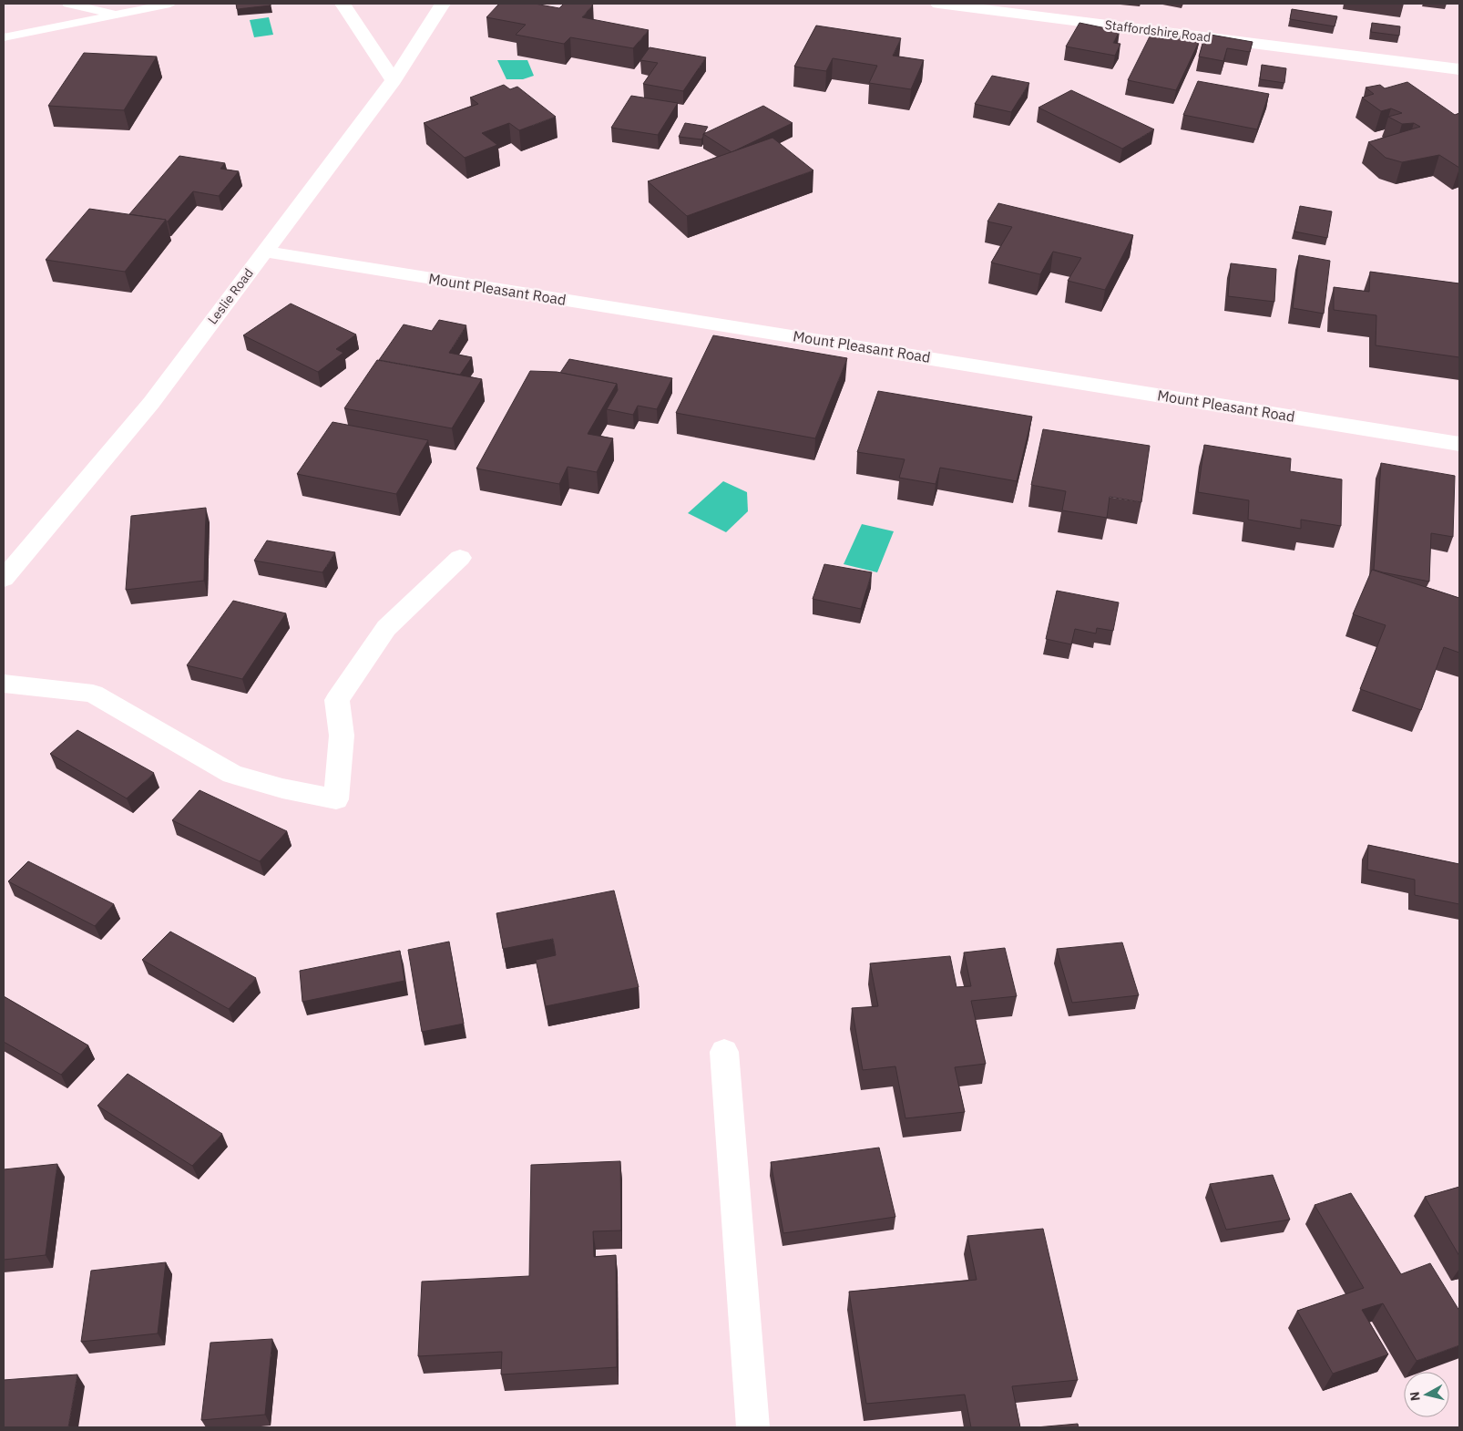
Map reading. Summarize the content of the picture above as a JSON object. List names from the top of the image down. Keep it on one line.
{"streets":{"street":["Staffordshire Road","Mount Pleasant Road","Leslie Road"]},"crossings":[["Mount Pleasant Road","Leslie Road"]],"north":"left"}
